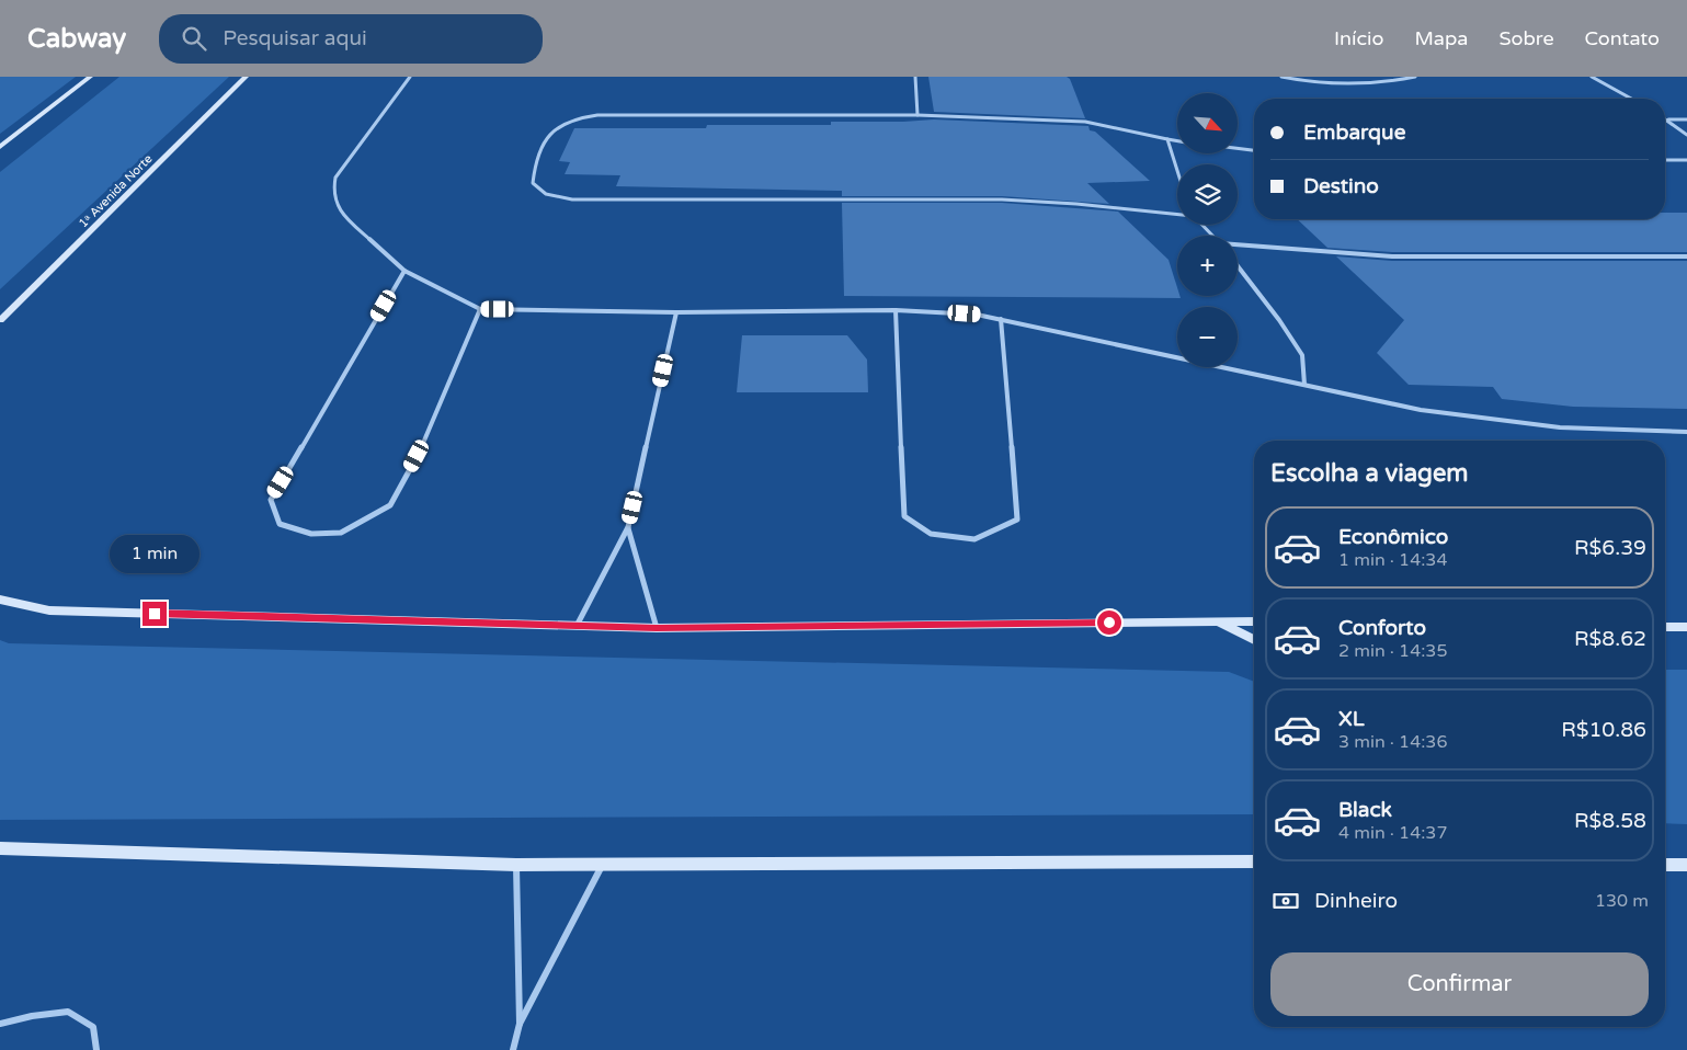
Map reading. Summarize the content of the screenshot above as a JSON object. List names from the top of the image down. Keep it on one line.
{"streets":{"main road":["1ᵃ Avenida Norte"]},"north":"bottom right","page":{"header":"Cabway","search":"Pesquisar aqui","nav":["Início","Mapa","Sobre","Contato"],"map_buttons":["+","−"],"banner":["Embarque","Destino"],"heading":"Escolha a viagem","list":[{"name":"Econômico","note":"1 min · 14:34","value":"R$6.39"},{"name":"Conforto","note":"2 min · 14:35","value":"R$8.62"},{"name":"XL","note":"3 min · 14:36","value":"R$10.86"},{"name":"Black","note":"4 min · 14:37","value":"R$8.58"}],"bubble":"1 min","pay":["Dinheiro","130 m"],"buttons":"Confirmar"}}
